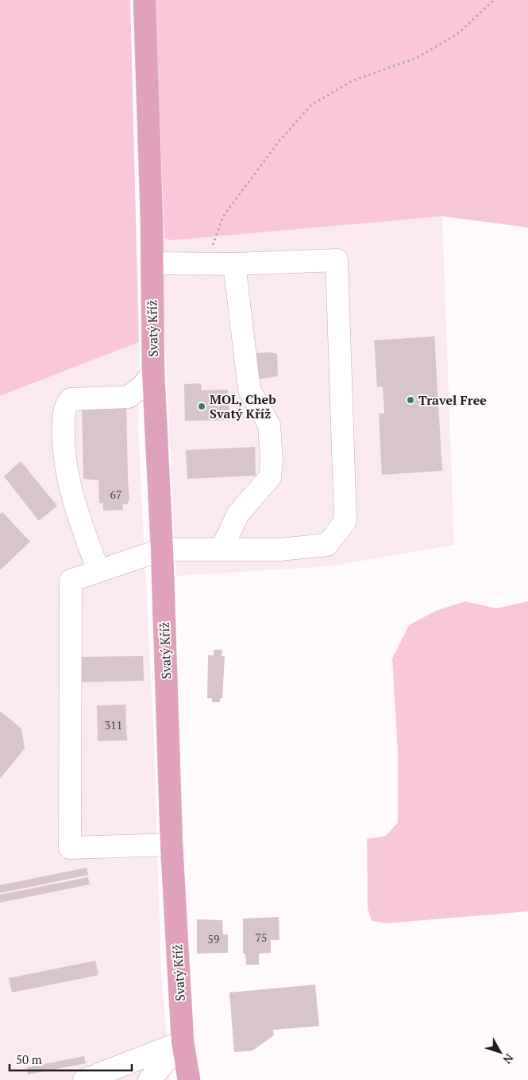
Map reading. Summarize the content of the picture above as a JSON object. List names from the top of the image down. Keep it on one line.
{"streets":{"main road":["Svatý Kříž"]},"places":["Travel Free","MOL, Cheb Svatý Kříž"],"house_numbers":["67","311","75","59"],"scale_bar":"50 m","north":"bottom right"}
